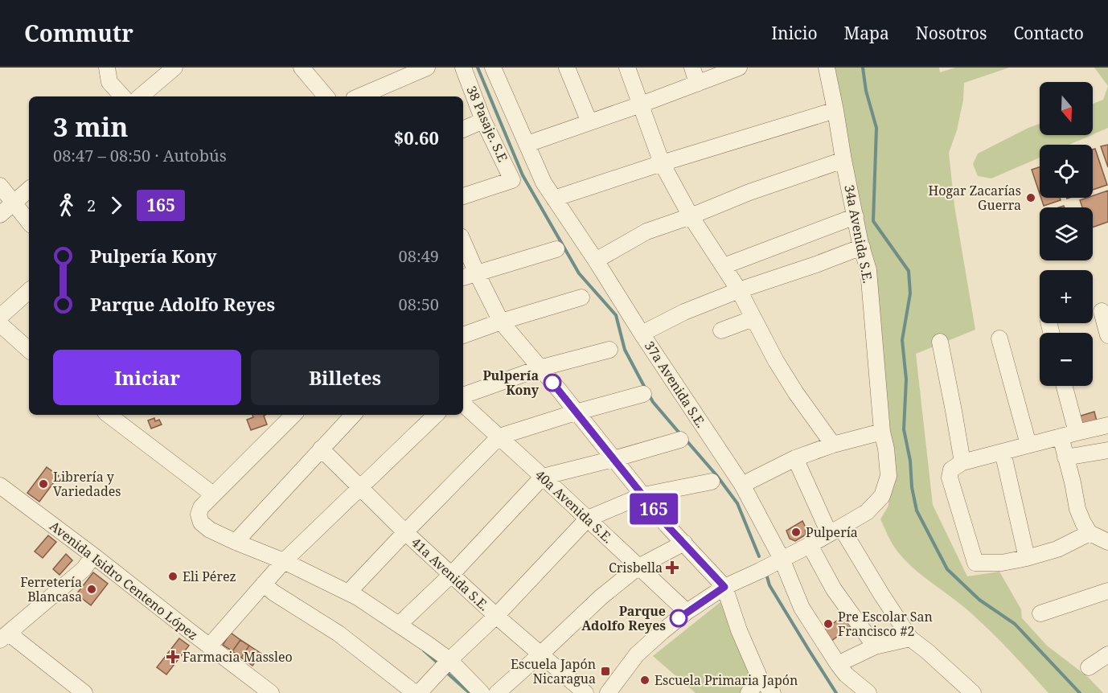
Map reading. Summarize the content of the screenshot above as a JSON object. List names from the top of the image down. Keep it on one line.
{"streets":{"street":["38 Pasaje. S.E","34a Avenida S.E.","37a Avenida S.E.","40a Avenida S.E.","41a Avenida S.E.","Avenida Isidro Centeno López"]},"crossings":[["34a Avenida S.E.","37a Avenida S.E."],["34a Avenida S.E.","40a Avenida S.E."]],"places":{"other":["Hogar Zacarías Guerra","Pulpería Kony","Librería y Variedades","Pulpería","Eli Pérez","Ferretería Blancasa","Parque Adolfo Reyes","Pre Escolar San Francisco #2","Escuela Primaria Japón"],"health":["Crisbella","Farmacia Massleo"],"transit":["Escuela Japón Nicaragua"]},"lines":["bus line 165"],"north":"bottom","page":{"header":"Commutr","nav":["Inicio","Mapa","Nosotros","Contacto"],"on_map":"165","map_buttons":["+","−"],"heading":["3 min","08:47 – 08:50 · Autobús","$0.60"],"legs":["2","165"],"list":[{"name":"Pulpería Kony","value":"08:49"},{"name":"Parque Adolfo Reyes","value":"08:50"}],"buttons":["Iniciar","Billetes"]}}
